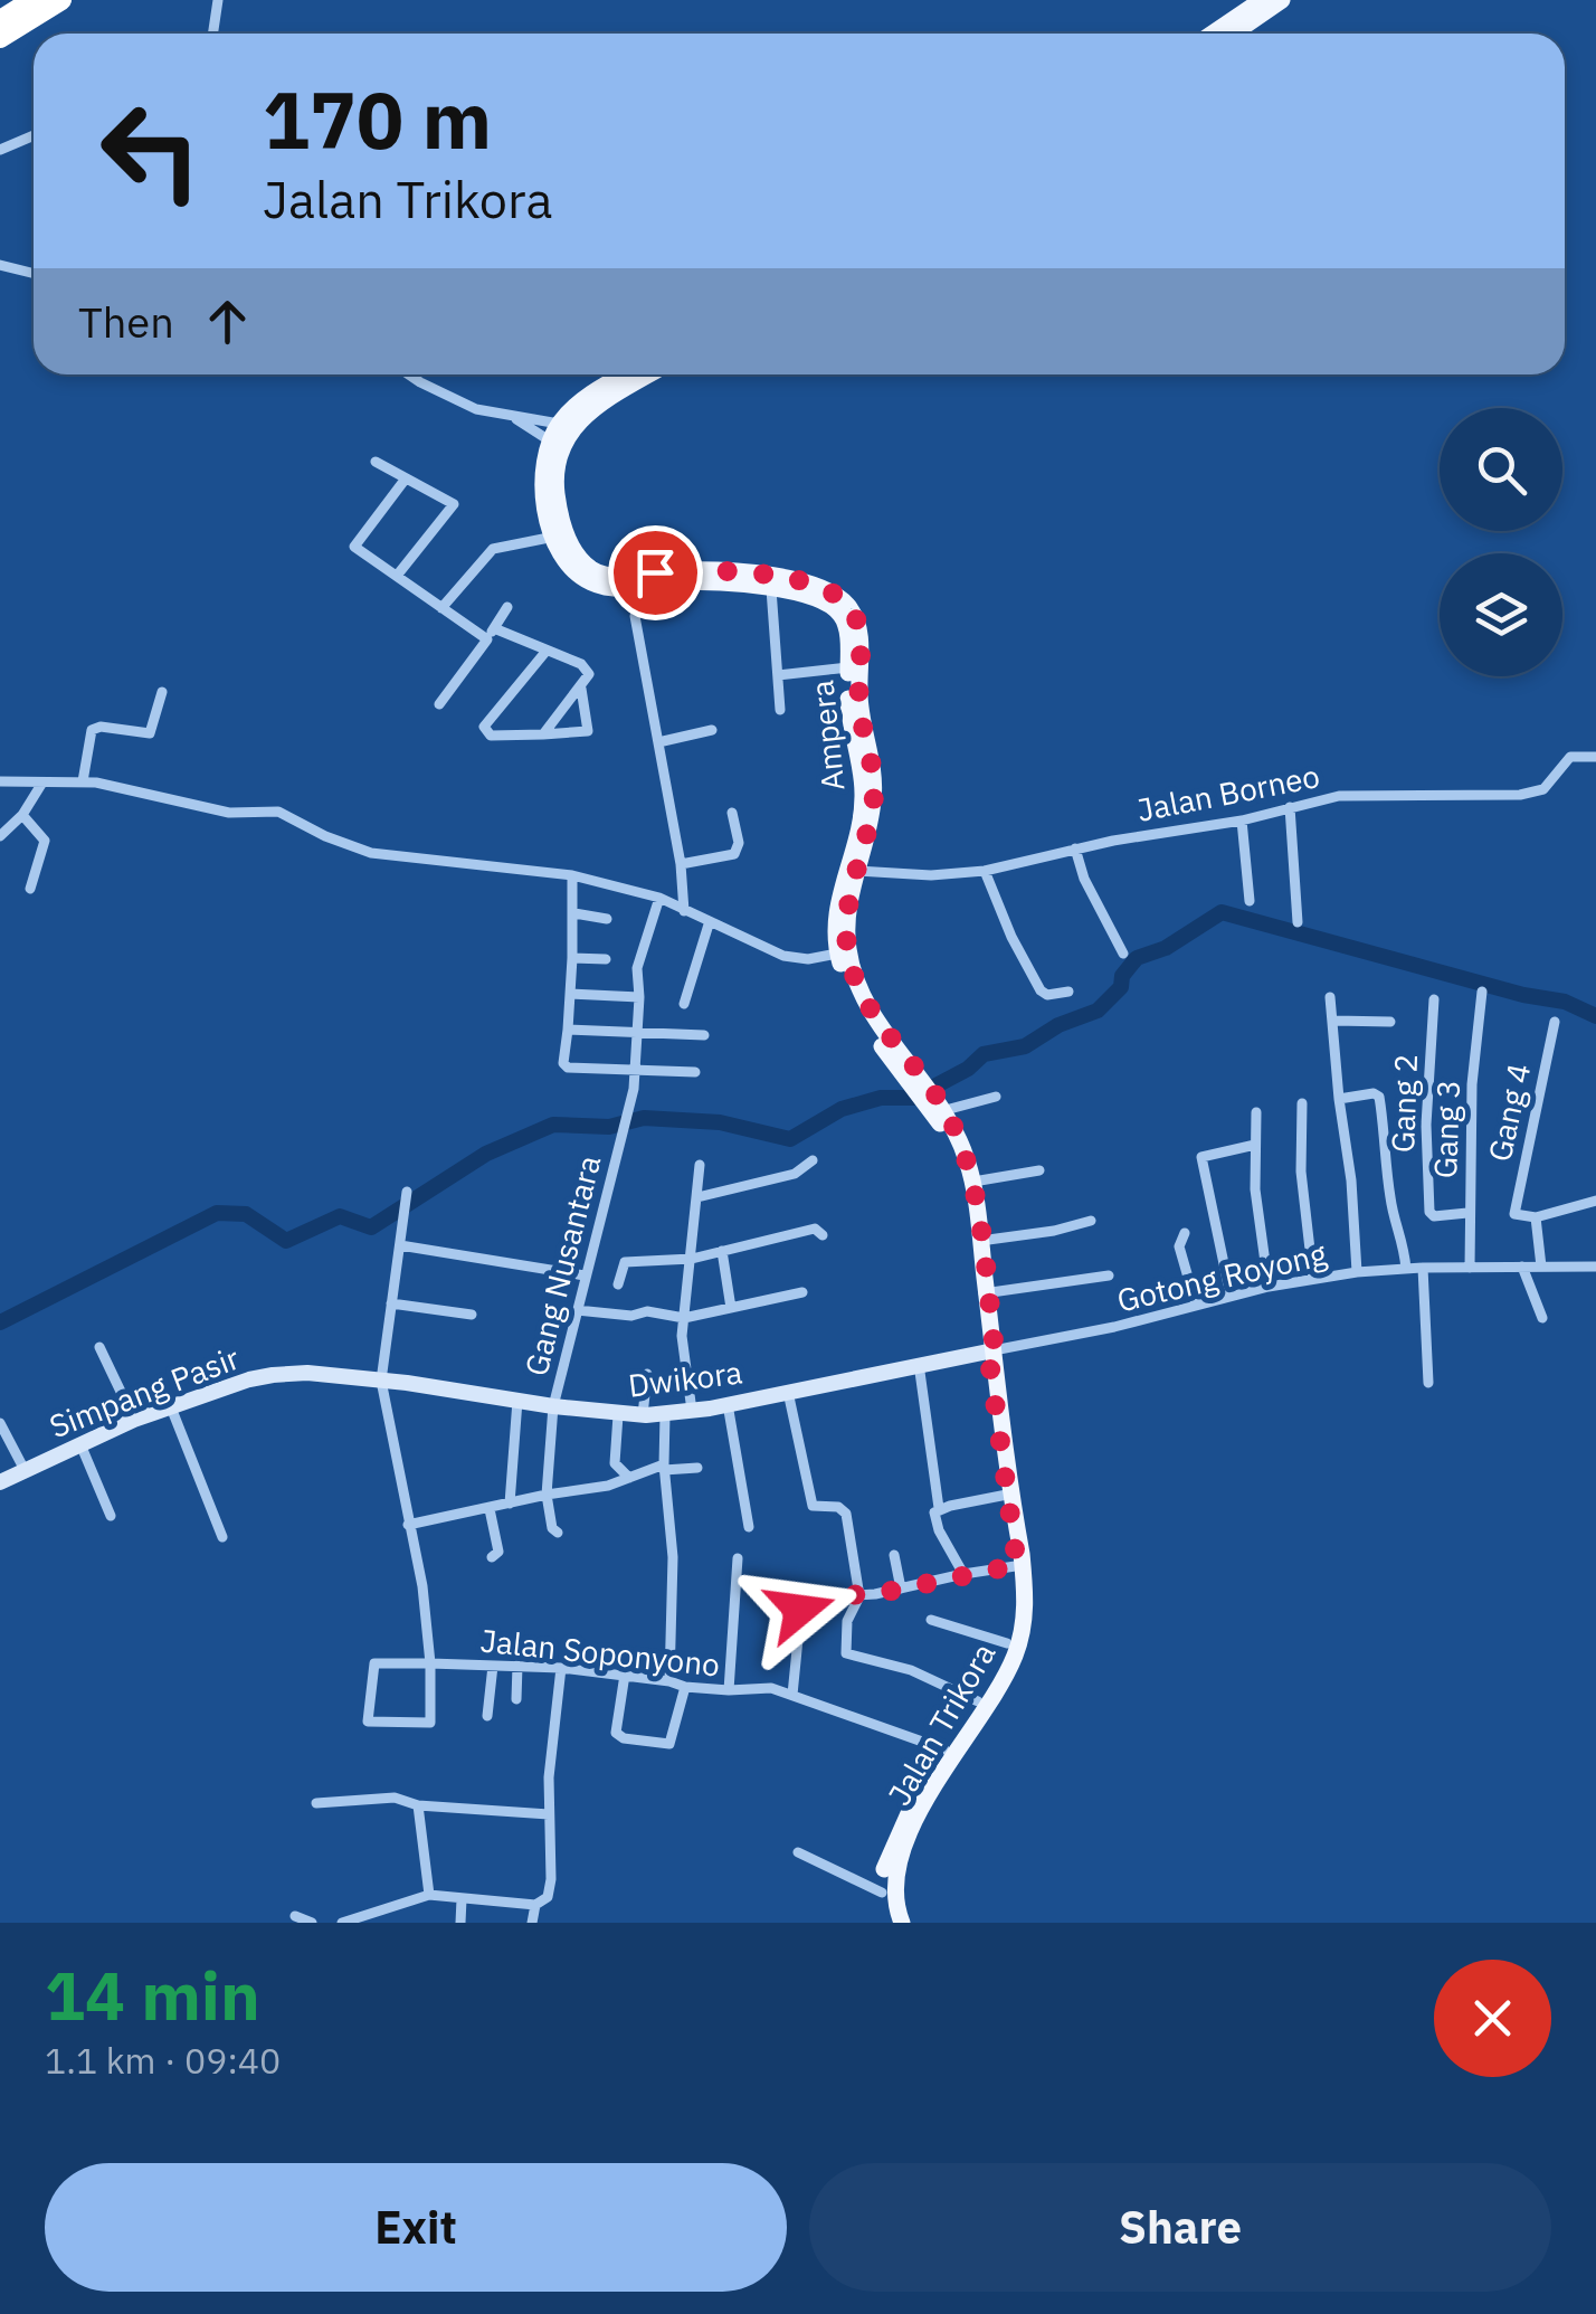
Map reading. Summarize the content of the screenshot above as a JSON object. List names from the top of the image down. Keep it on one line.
{"streets":{"main road":["Ampera","Jalan Trikora"],"street":["Jalan Borneo","Gang 2","Gang 4","Gang 3","Gang Nusantara","Gotong Royong","Dwikora","Simpang Pasir","Jalan Soponyono"]},"crossings":[["Ampera","Jalan Borneo"],["Ampera","Gotong Royong"],["Ampera","Dwikora"],["Ampera","Jalan Trikora"],["Gang 2","Gang 3"],["Gang 3","Gotong Royong"],["Gang Nusantara","Dwikora"],["Gotong Royong","Dwikora"],["Gotong Royong","Jalan Trikora"],["Dwikora","Simpang Pasir"],["Dwikora","Jalan Trikora"],["Jalan Soponyono","Jalan Trikora"]],"page":{"turn":["170 m","Jalan Trikora"],"then":"Then","heading":["14 min","1.1 km · 09:40"],"buttons":["Exit","Share"]}}
